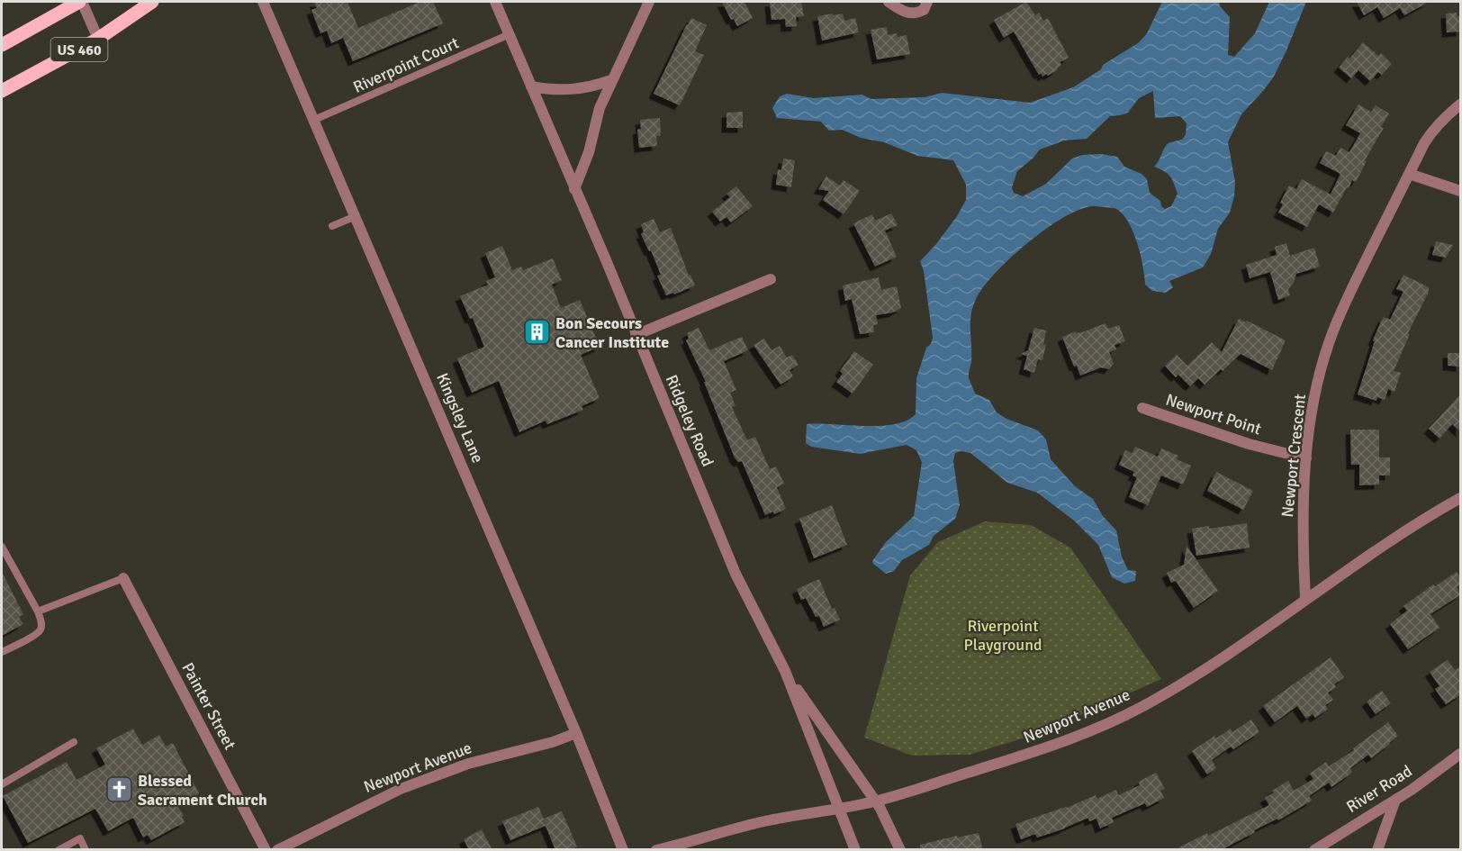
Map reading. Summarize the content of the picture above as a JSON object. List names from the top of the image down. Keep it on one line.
{"streets":{"main road":["US 460"],"street":["Newport Point","Kingsley Lane","Ridgeley Road","Newport Crescent","Painter Street","Newport Avenue","River Road"],"lane":["Riverpoint Court"]},"crossings":[["Riverpoint Court","Kingsley Lane"],["Riverpoint Court","Ridgeley Road"],["Newport Point","Newport Crescent"],["Kingsley Lane","Newport Avenue"],["Ridgeley Road","Newport Avenue"],["Newport Crescent","Newport Avenue"]],"parks":["Riverpoint Playground"],"places":{"building":["Bon Secours Cancer Institute"],"church":["Blessed Sacrament Church"]}}
